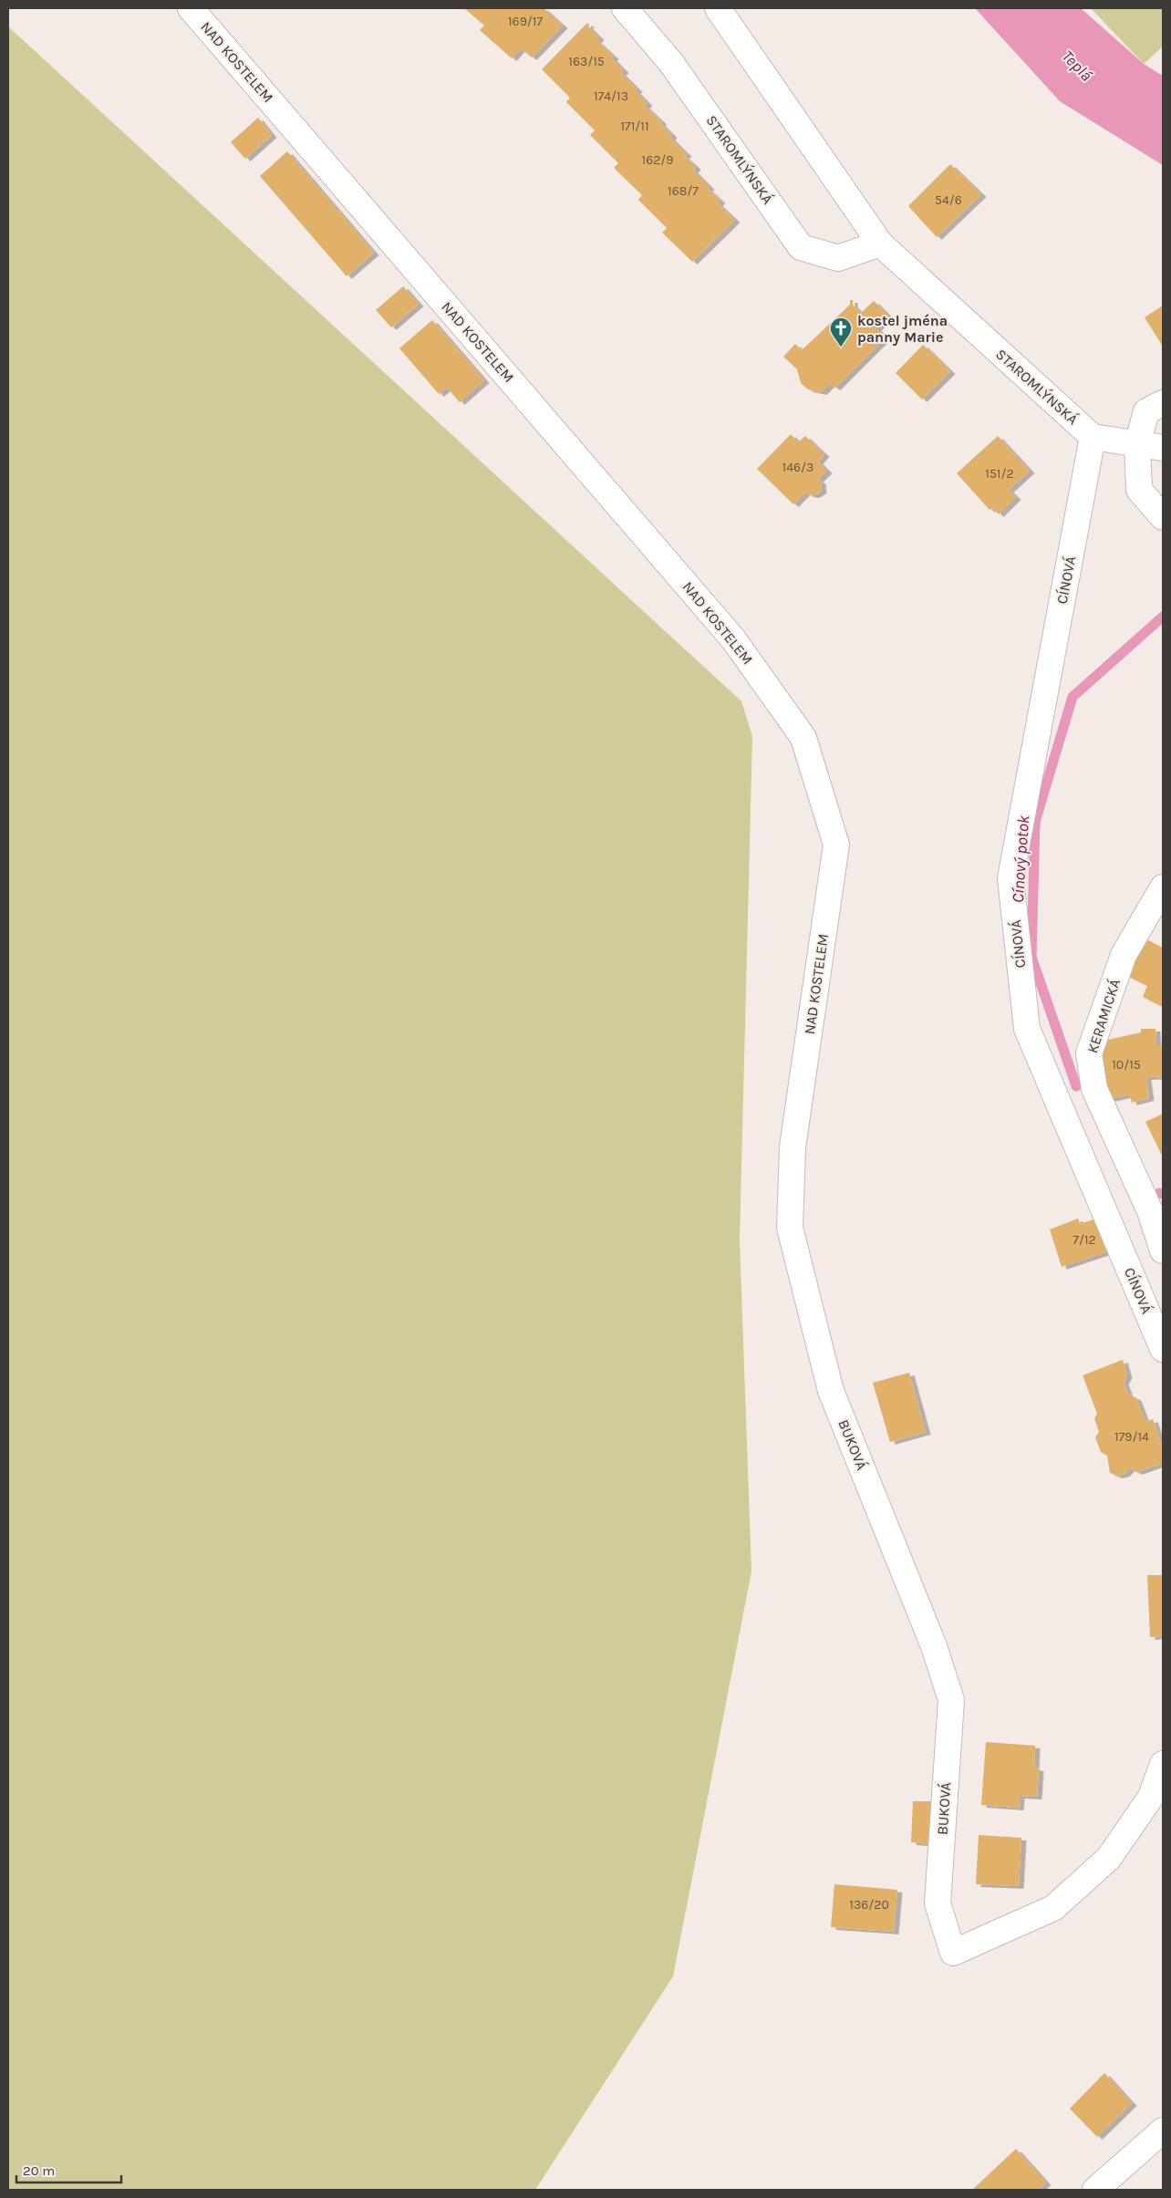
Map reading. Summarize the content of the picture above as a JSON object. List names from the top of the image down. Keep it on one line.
{"streets":{"street":["NAD KOSTELEM","STAROMLÝNSKÁ","CÍNOVÁ","KERAMICKÁ","BUKOVÁ"]},"crossings":[["NAD KOSTELEM","BUKOVÁ"],["STAROMLÝNSKÁ","CÍNOVÁ"]],"water":["Teplá","Cínový potok"],"places":{"church":["kostel jména panny Marie"]},"house_numbers":["169/17","163/15","174/13","171/11","162/9","168/7","54/6","146/3","151/2","10/15","7/12","179/14","136/20"],"scale_bar":"20 m"}
